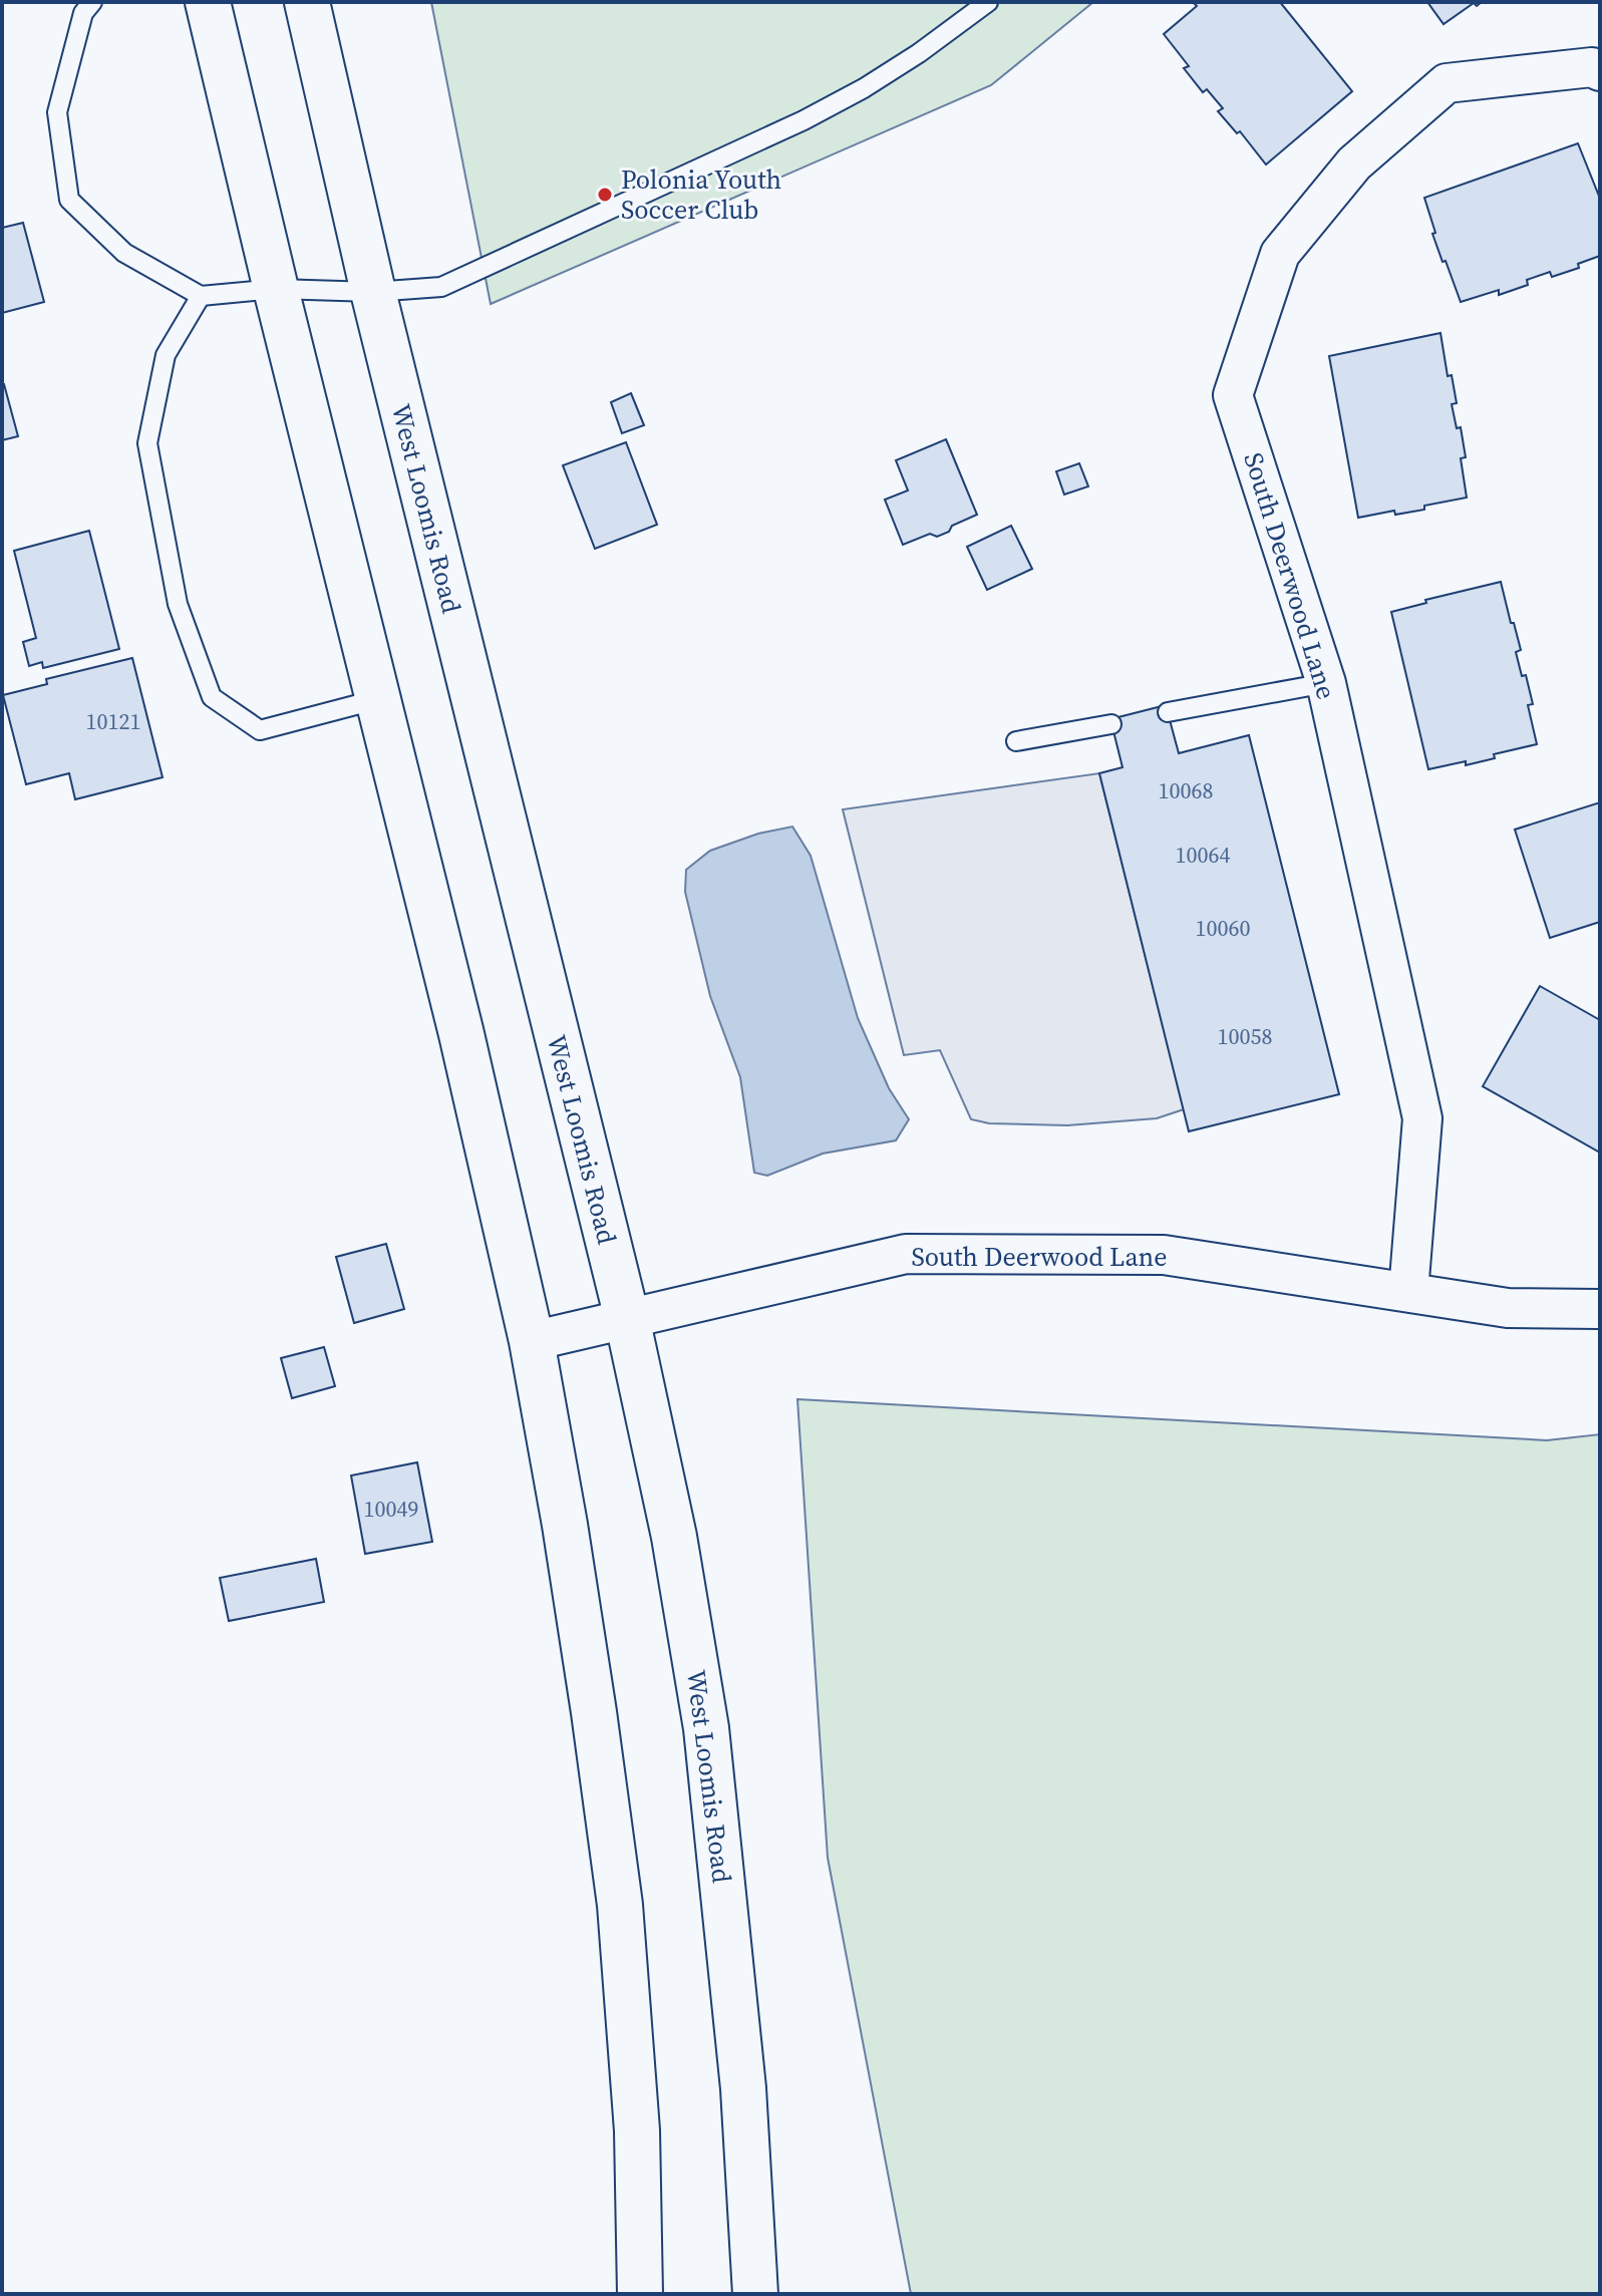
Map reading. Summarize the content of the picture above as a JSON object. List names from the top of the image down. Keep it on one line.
{"streets":{"main road":["West Loomis Road"],"street":["South Deerwood Lane"]},"crossings":[["West Loomis Road","South Deerwood Lane"]],"places":["Polonia Youth Soccer Club"],"house_numbers":["10121","10068","10064","10060","10058","10049"]}
